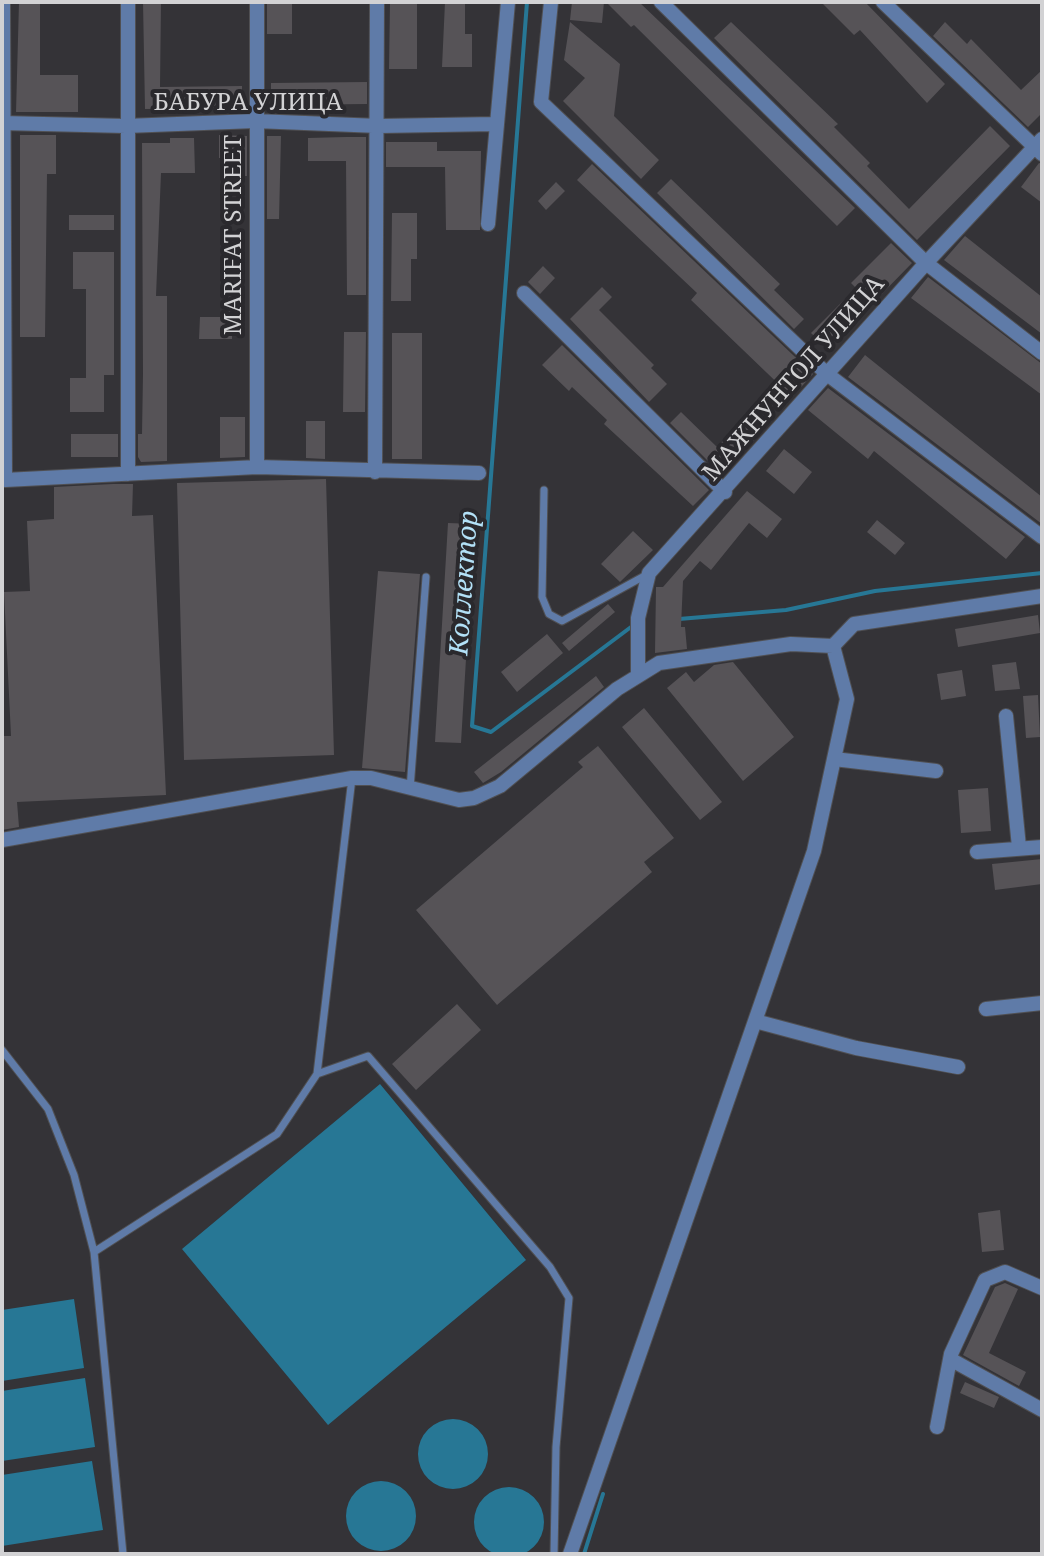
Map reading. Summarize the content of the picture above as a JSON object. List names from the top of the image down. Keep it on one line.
{"streets":{"street":["БАБУРА УЛИЦА","MARIFAT STREET","МАЖНУНТОЛ УЛИЦА"]},"crossings":[["БАБУРА УЛИЦА","MARIFAT STREET"]],"water":["Коллектор"]}
